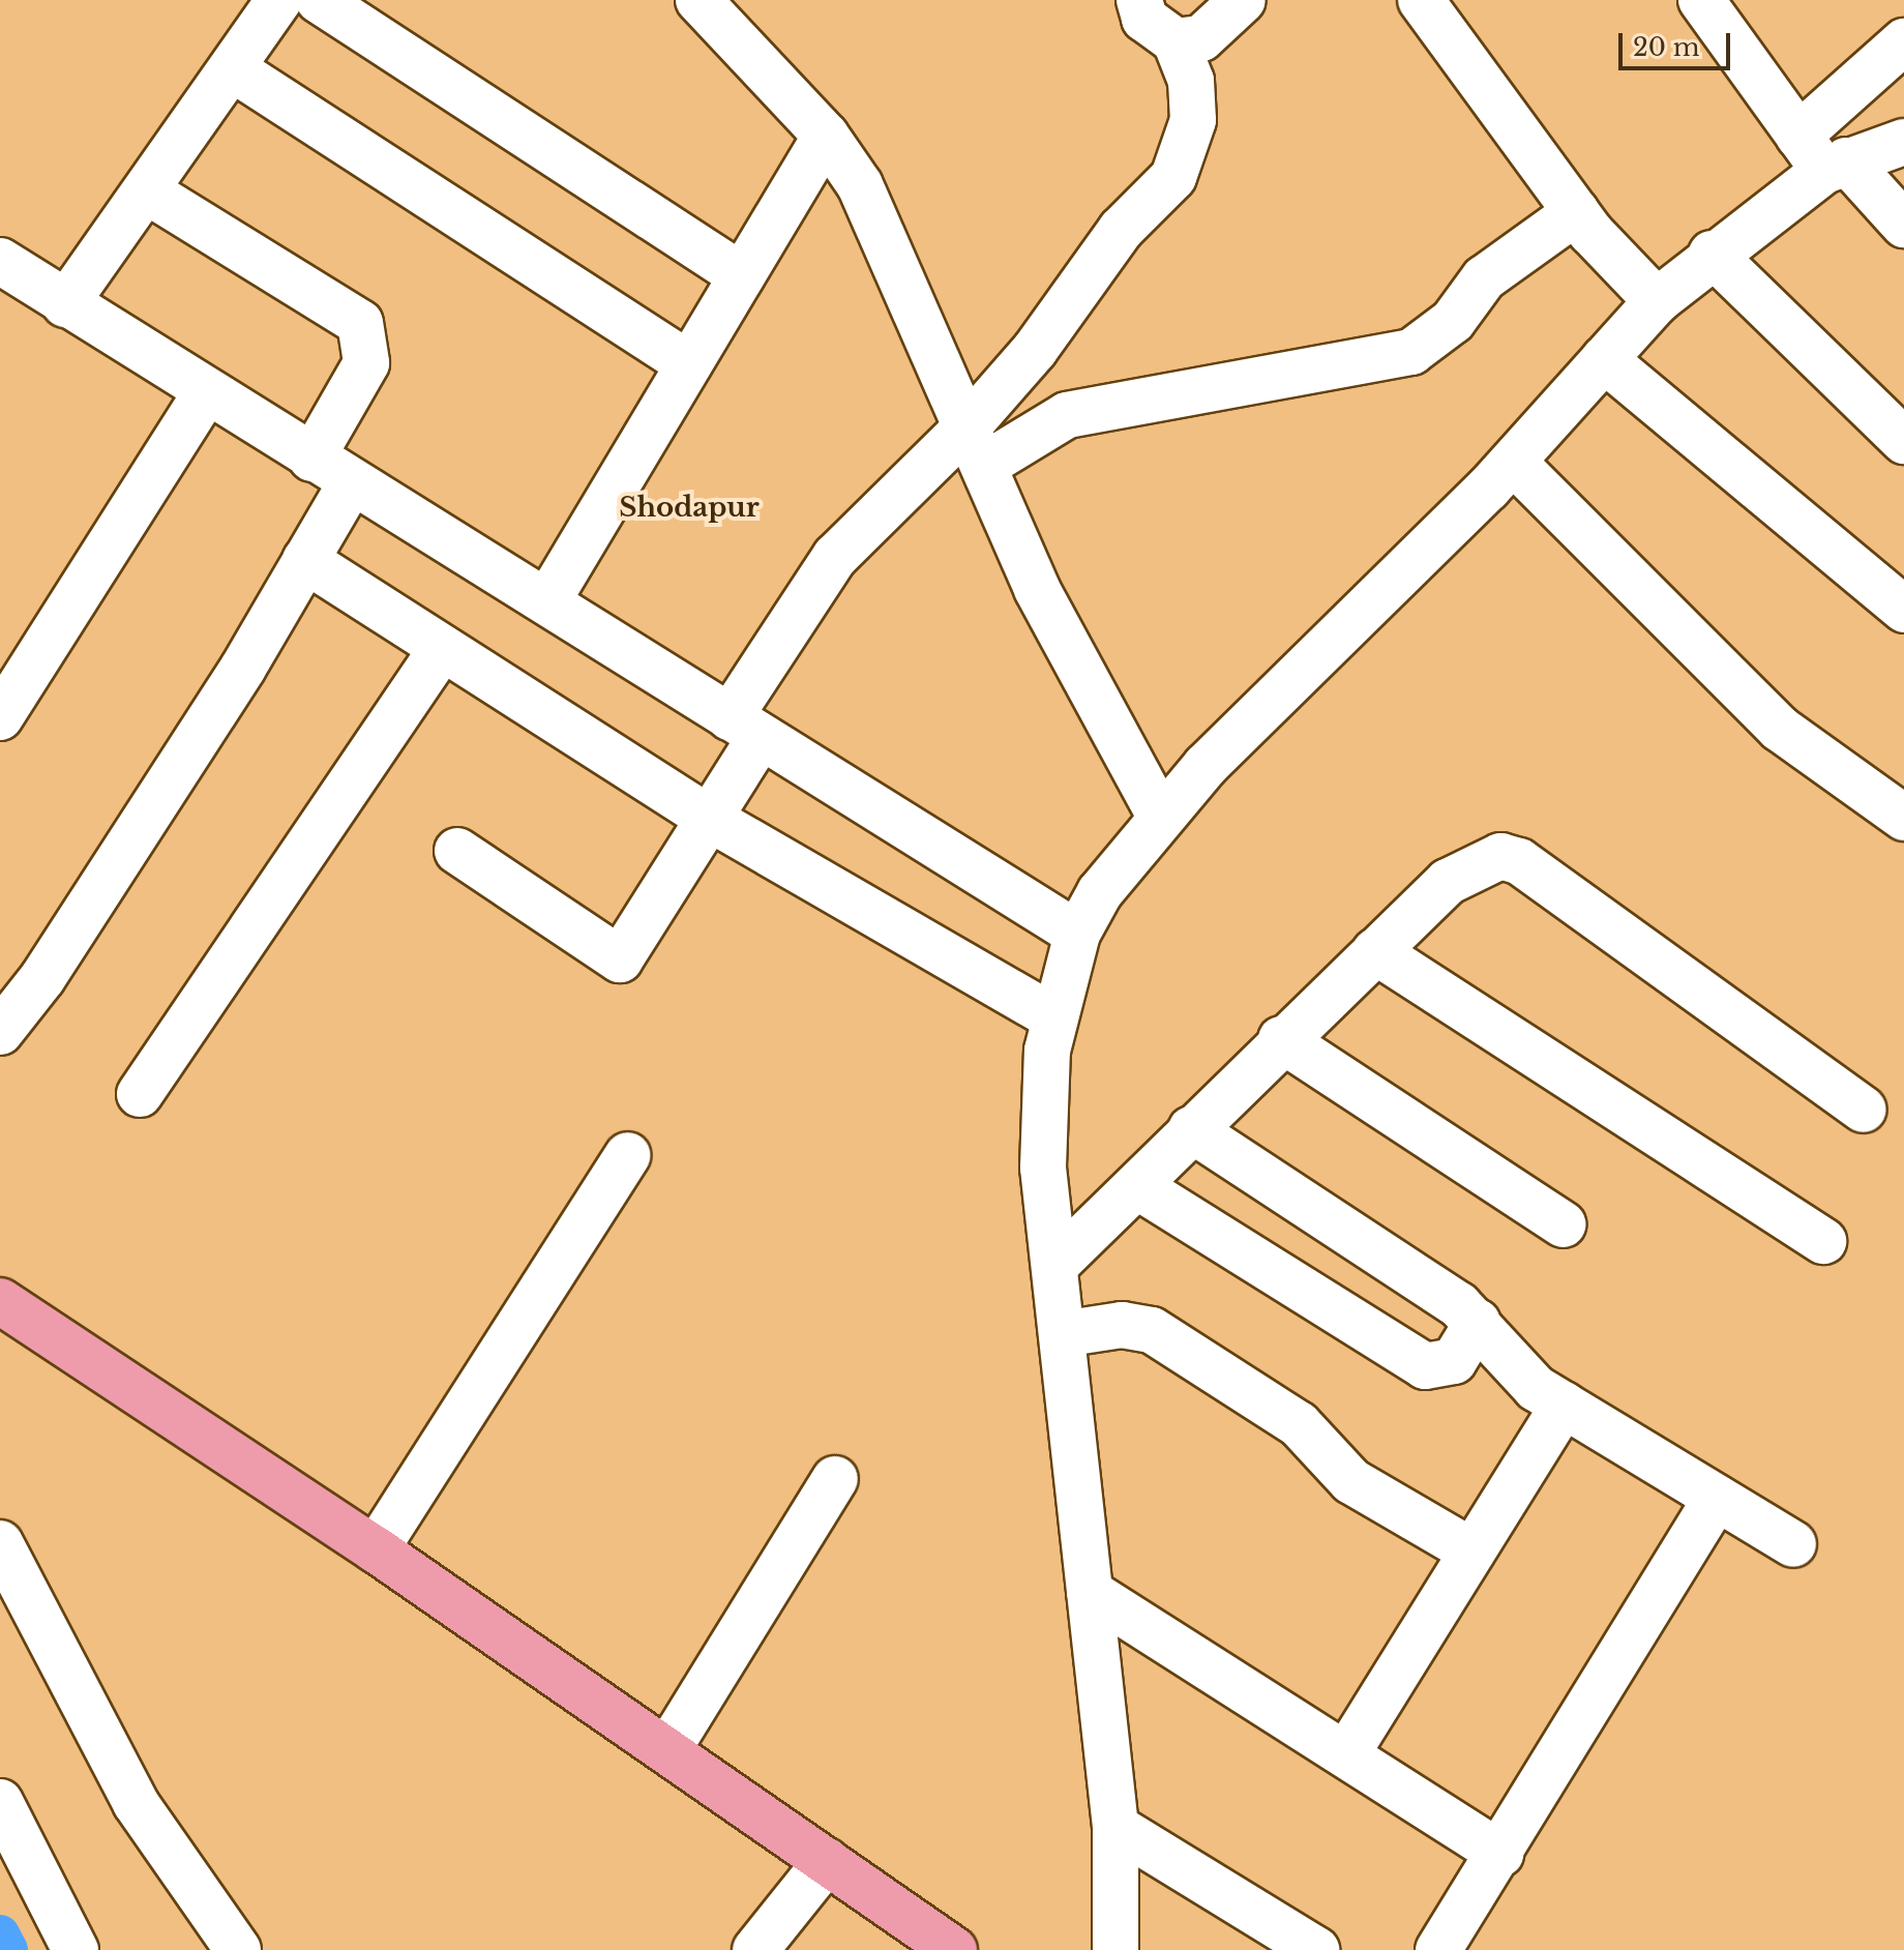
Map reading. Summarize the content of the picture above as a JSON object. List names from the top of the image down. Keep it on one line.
{"districts":["Shodapur"],"scale_bar":"20 m"}
